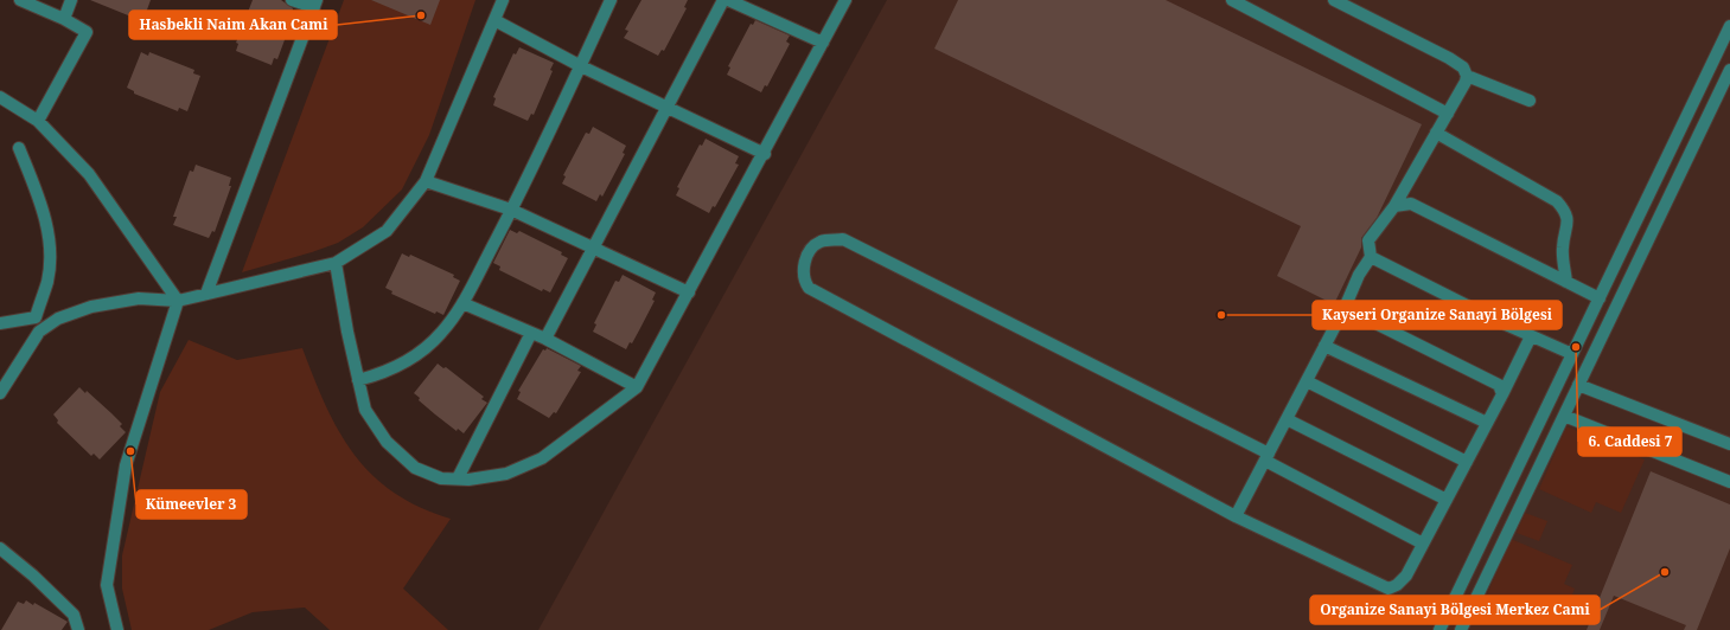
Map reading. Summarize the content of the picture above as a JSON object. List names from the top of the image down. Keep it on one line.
{"places":["Hasbekli Naim Akan Cami","Kayseri Organize Sanayi Bölgesi","6. Caddesi 7","Kümeevler 3","Organize Sanayi Bölgesi Merkez Cami"]}
